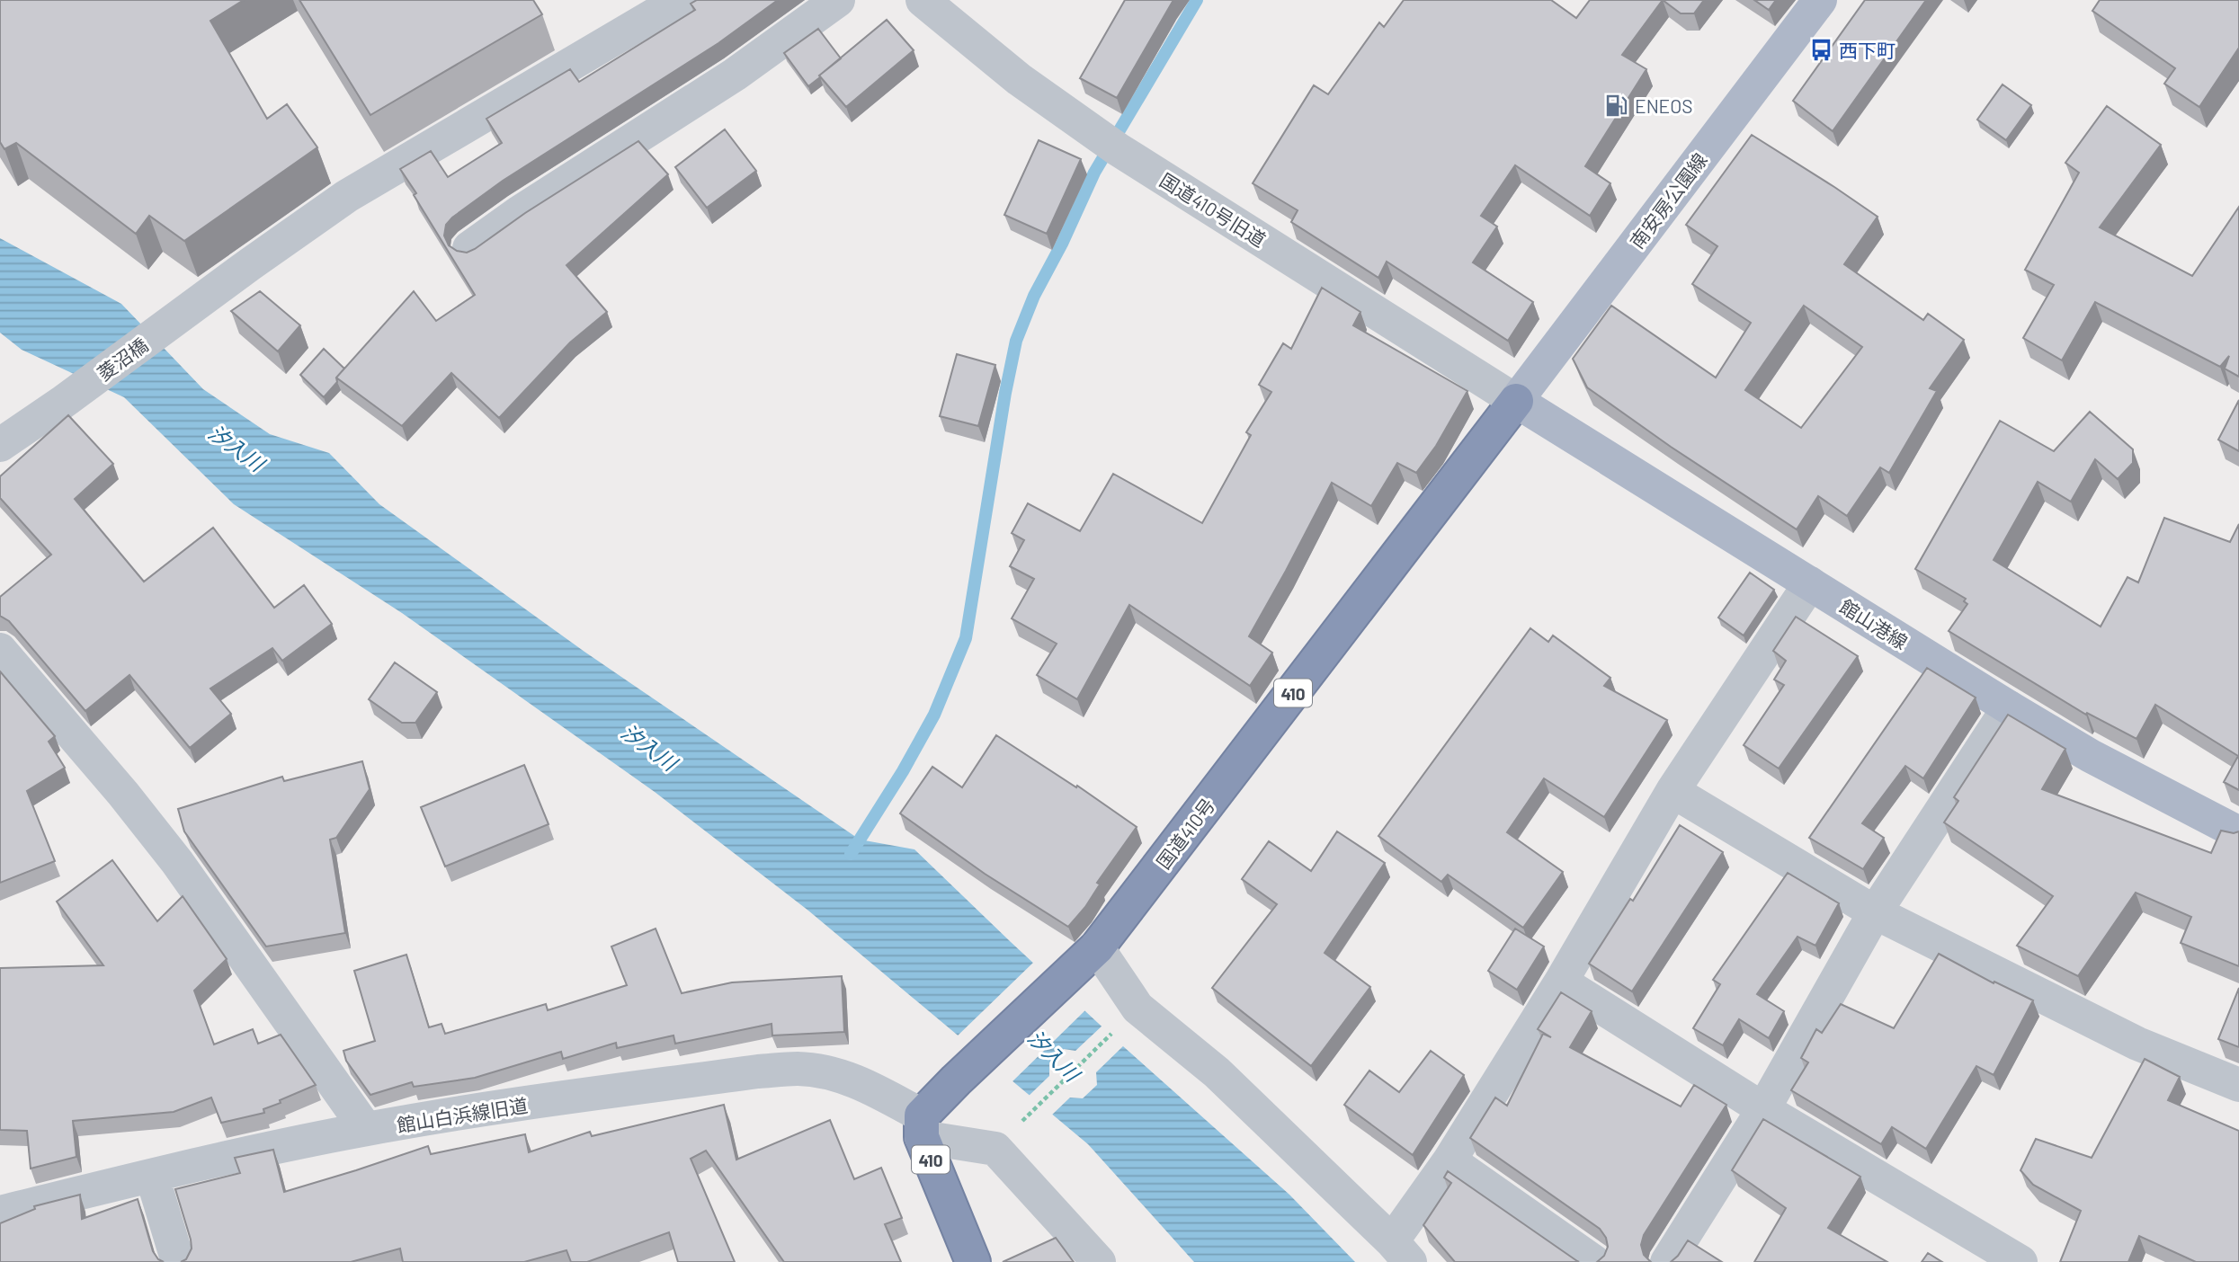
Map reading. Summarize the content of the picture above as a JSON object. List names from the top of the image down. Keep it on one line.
{"streets":{"highway":["410","国道410号"],"main road":["南安房公園線","館山港線"],"street":["国道410号旧道","菱沼橋","館山白浜線旧道"]},"crossings":[["南安房公園線","国道410号旧道"],["南安房公園線","館山港線"],["南安房公園線","国道410号"],["国道410号旧道","館山港線"],["国道410号旧道","国道410号"],["館山港線","国道410号"],["410","国道410号"],["410","館山白浜線旧道"],["国道410号","館山白浜線旧道"]],"water":["汐入川"],"places":{"bus stop":["西下町"],"fuel station":["ENEOS"]}}
